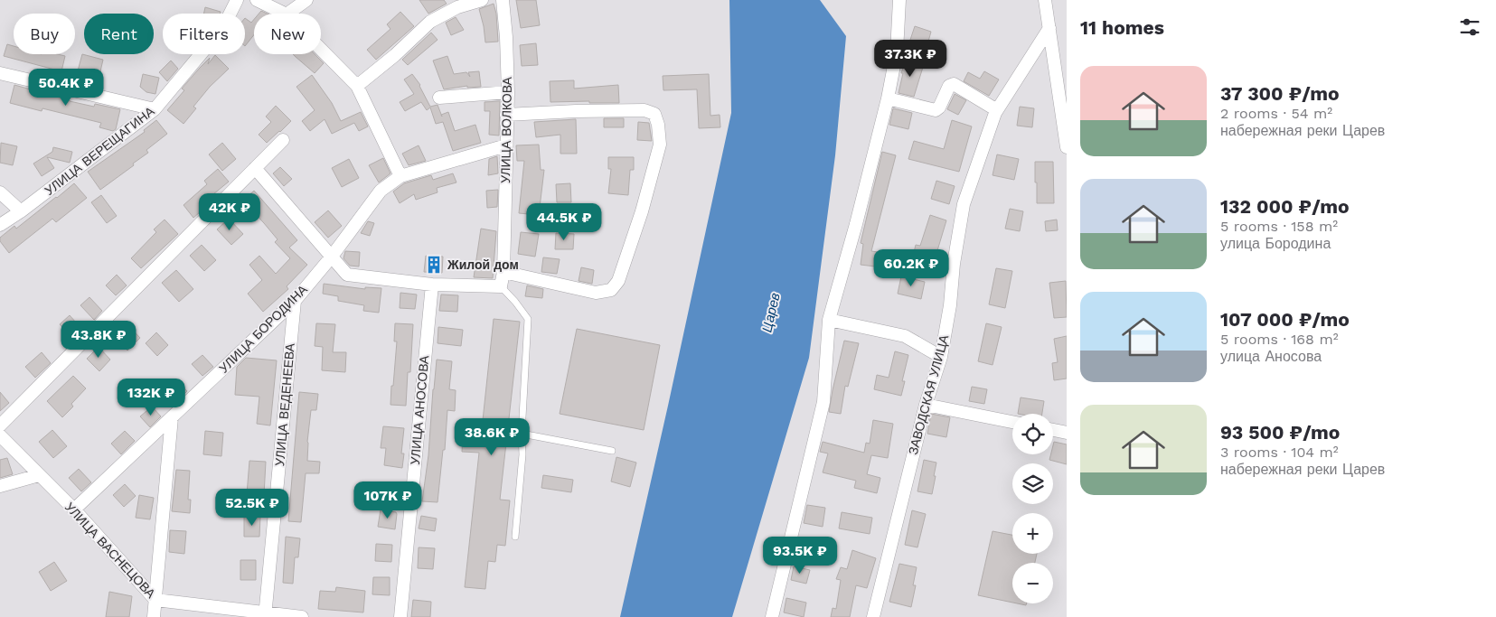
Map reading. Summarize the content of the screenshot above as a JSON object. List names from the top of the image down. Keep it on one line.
{"streets":{"street":["УЛИЦА ВОЛКОВА","УЛИЦА ВЕРЕЩАГИНА","УЛИЦА БОРОДИНА","ЗАВОДСКАЯ УЛИЦА","УЛИЦА ВЕДЕНЕЕВА","УЛИЦА АНОСОВА","УЛИЦА ВАСНЕЦОВА"]},"crossings":[["УЛИЦА ВОЛКОВА","УЛИЦА БОРОДИНА"],["УЛИЦА БОРОДИНА","УЛИЦА ВЕДЕНЕЕВА"],["УЛИЦА БОРОДИНА","УЛИЦА ВАСНЕЦОВА"],["УЛИЦА ВЕДЕНЕЕВА","УЛИЦА ВАСНЕЦОВА"]],"water":["Царев"],"places":{"building":["Жилой дом"]},"page":{"heading":"11 homes","chip":["Buy","Rent","Filters","New"],"price":["37.3K ₽","50.4K ₽","42K ₽","44.5K ₽","60.2K ₽","43.8K ₽","132K ₽","38.6K ₽","107K ₽","52.5K ₽","93.5K ₽"],"list":[{"name":"37 300 ₽/mo","note":"2 rooms · 54 m² · набережная реки Царев"},{"name":"132 000 ₽/mo","note":"5 rooms · 158 m² · улица Бородина"},{"name":"107 000 ₽/mo","note":"5 rooms · 168 m² · улица Аносова"},{"name":"93 500 ₽/mo","note":"3 rooms · 104 m² · набережная реки Царев"}],"map_buttons":["+","−"]}}
